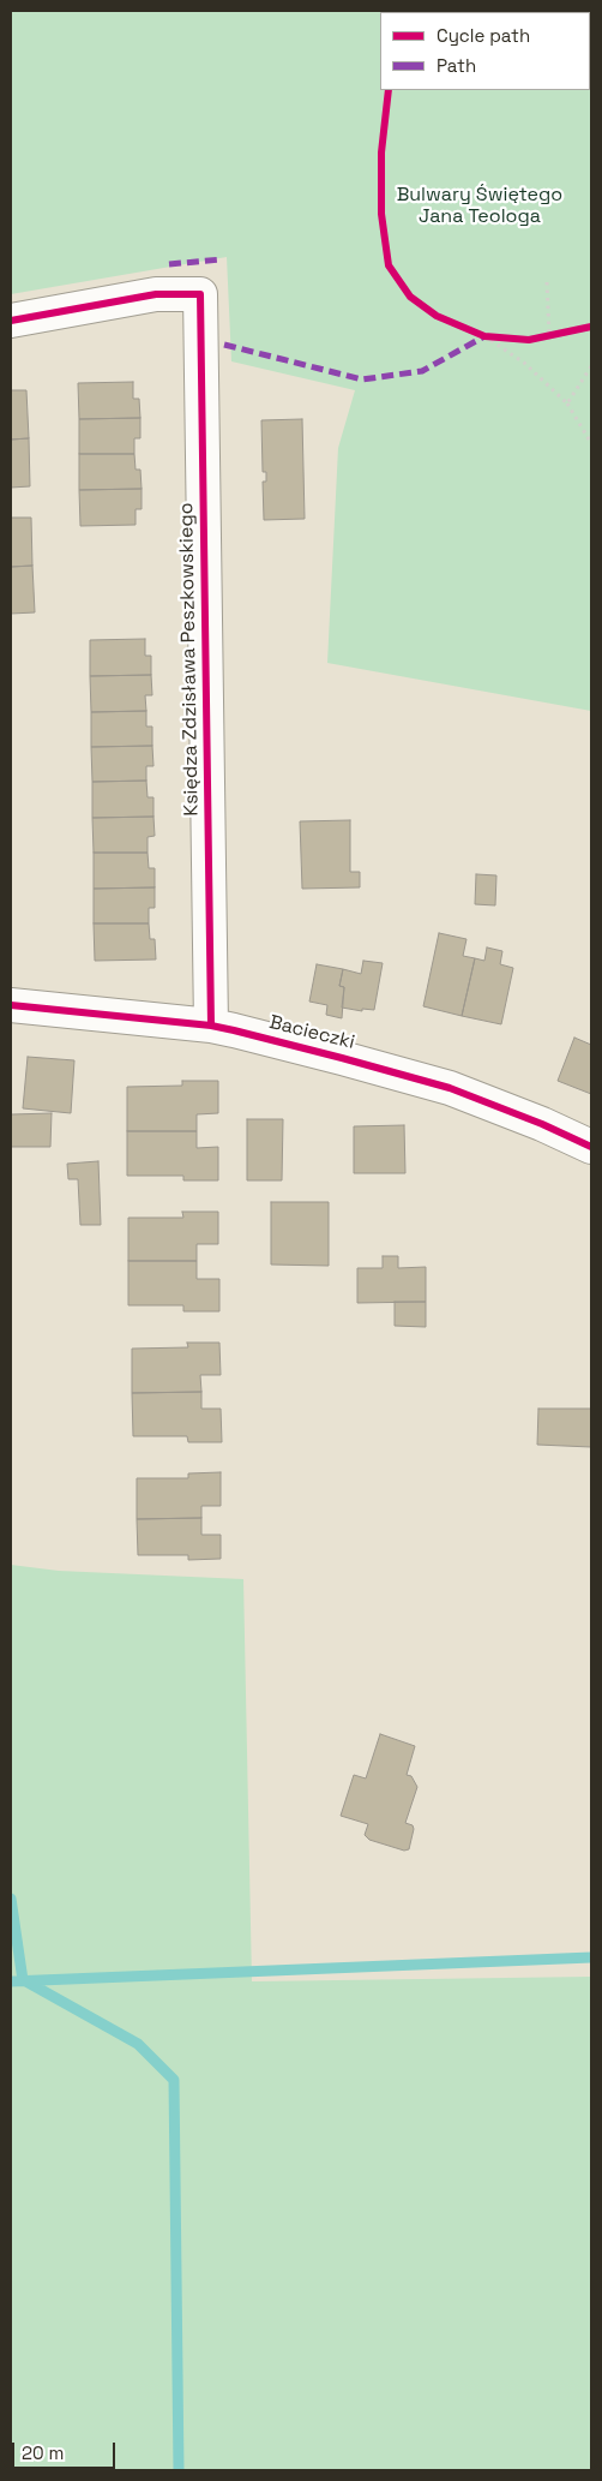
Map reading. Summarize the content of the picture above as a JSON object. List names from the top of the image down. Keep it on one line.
{"streets":{"street":["Księdza Zdzisława Peszkowskiego","Bacieczki"]},"crossings":[["Księdza Zdzisława Peszkowskiego","Bacieczki"]],"parks":["Bulwary Świętego Jana Teologa"],"legend":["Cycle path","Path"],"scale_bar":"20 m"}
